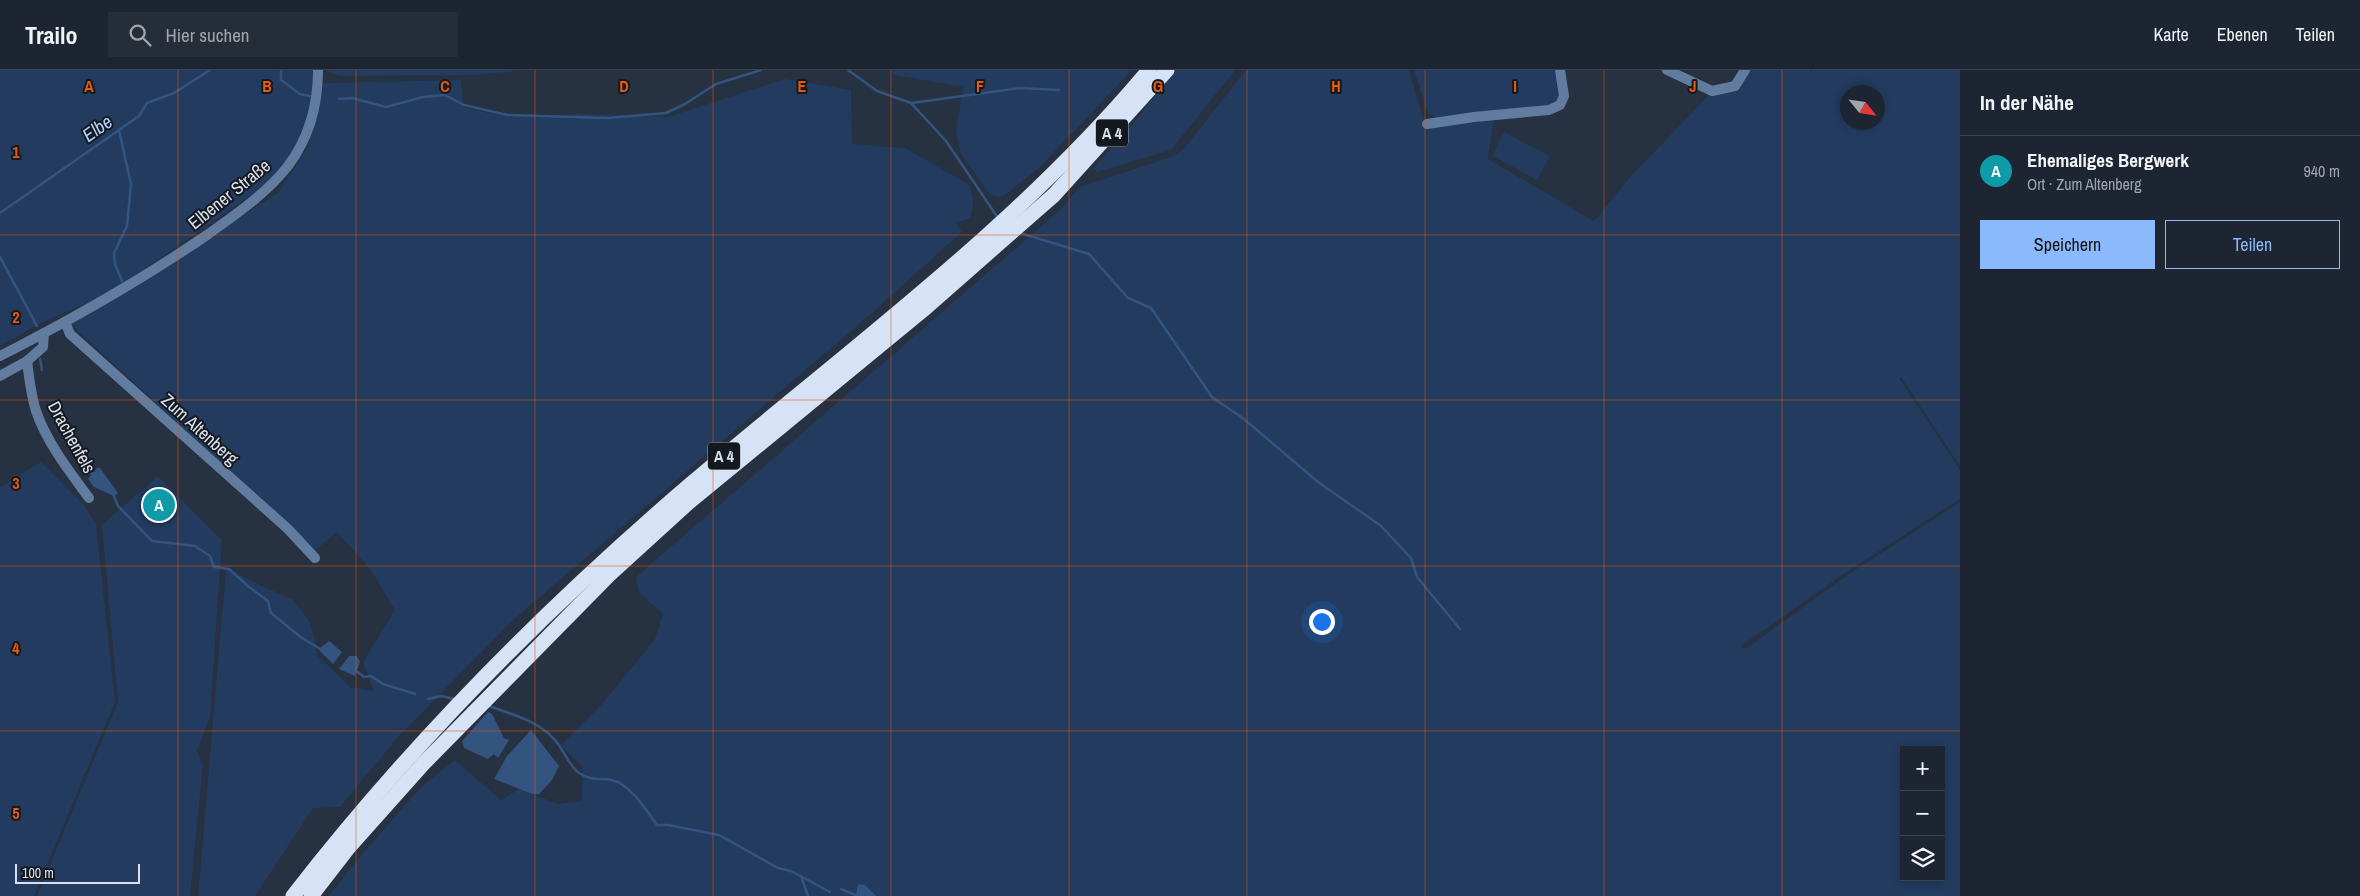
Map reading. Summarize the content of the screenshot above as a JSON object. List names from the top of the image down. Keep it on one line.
{"streets":{"highway":["A 4"],"street":["Elbener Straße","Zum Altenberg","Drachenfels"]},"crossings":[["Elbener Straße","Zum Altenberg"]],"water":["Elbe"],"scale_bar":"100 m","north":"bottom right","page":{"header":"Trailo","search":"Hier suchen","nav":["Karte","Ebenen","Teilen"],"heading":"In der Nähe","list":[{"mark":"A","name":"Ehemaliges Bergwerk","note":"Ort · Zum Altenberg","value":"940 m"}],"buttons":["Speichern","Teilen"],"pins":"A","map_buttons":["+","−"],"scale":"100 m"},"grid":{"columns":["A","B","C","D","E","F","G","H","I","J"],"rows":["1","2","3","4","5"]}}
